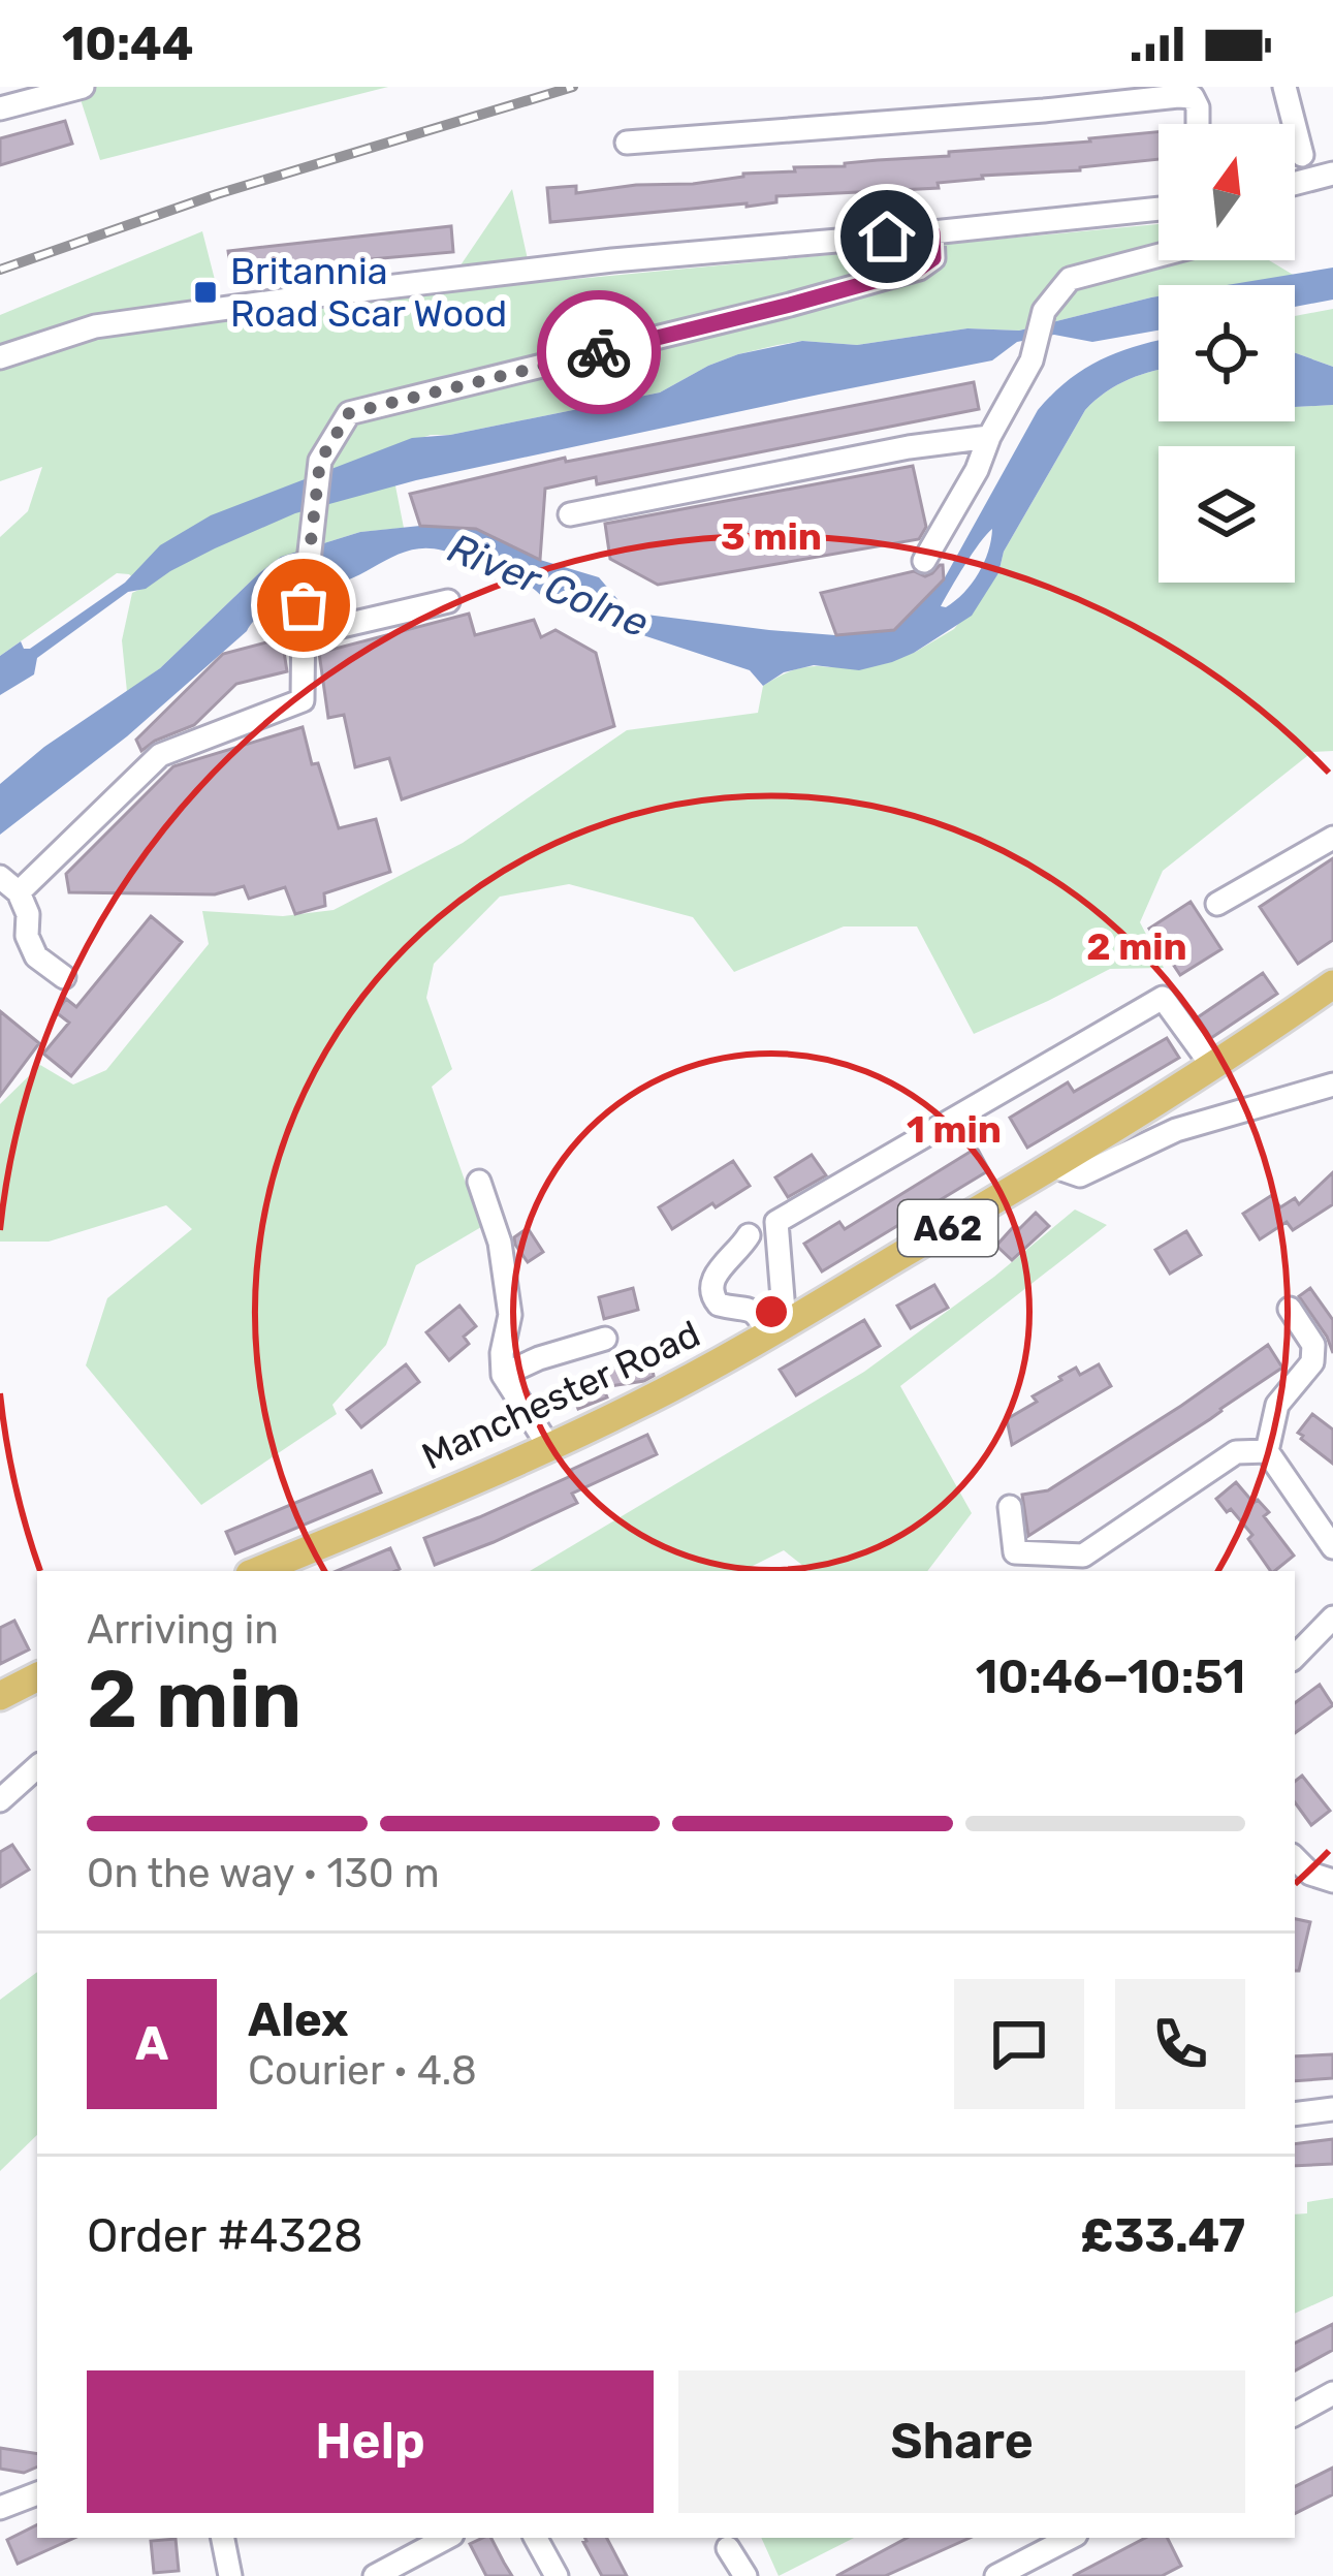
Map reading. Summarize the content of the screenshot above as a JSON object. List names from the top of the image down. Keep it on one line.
{"streets":{"main road":["A62","Manchester Road"]},"water":["River Colne"],"places":{"transit":["Britannia Road Scar Wood"]},"north":"top","page":{"status":"10:44","heading":["2 min","Arriving in","10:46–10:51"],"panel":["Alex","Courier · 4.8","Order #4328","£33.47"],"bar":"On the way · 130 m","round":"A","buttons":["Help","Share"]},"rings":["3 min","2 min","1 min"]}
